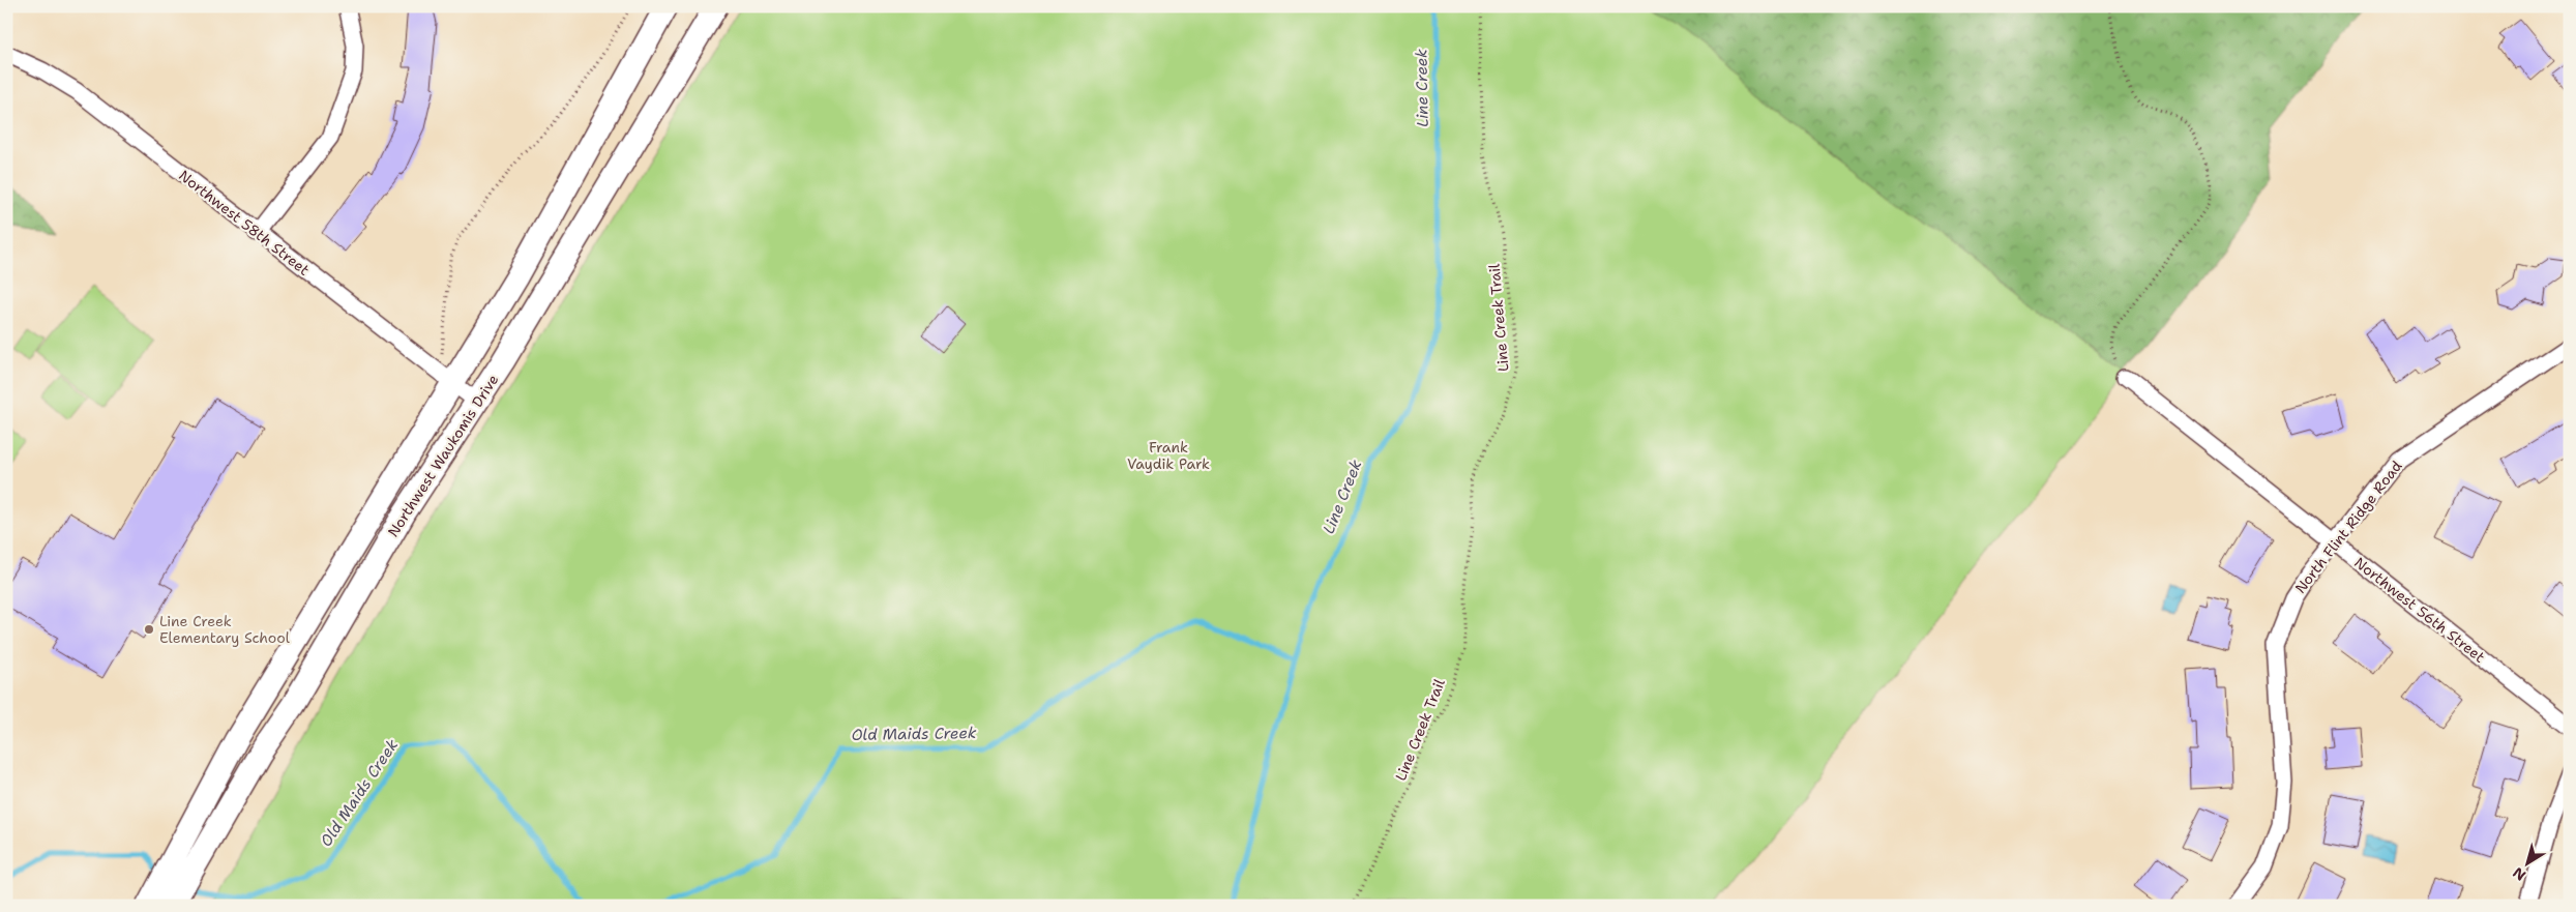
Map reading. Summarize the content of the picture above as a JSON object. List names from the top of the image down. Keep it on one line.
{"streets":{"main road":["Northwest Waukomis Drive"],"street":["Northwest 58th Street","North Flint Ridge Road","Northwest 56th Street"],"path":["Line Creek Trail"]},"crossings":[["Northwest 58th Street","Northwest Waukomis Drive"],["North Flint Ridge Road","Northwest 56th Street"]],"water":["Line Creek","Old Maids Creek"],"parks":["Frank Vaydik Park"],"places":["Line Creek Elementary School"],"north":"bottom left"}
